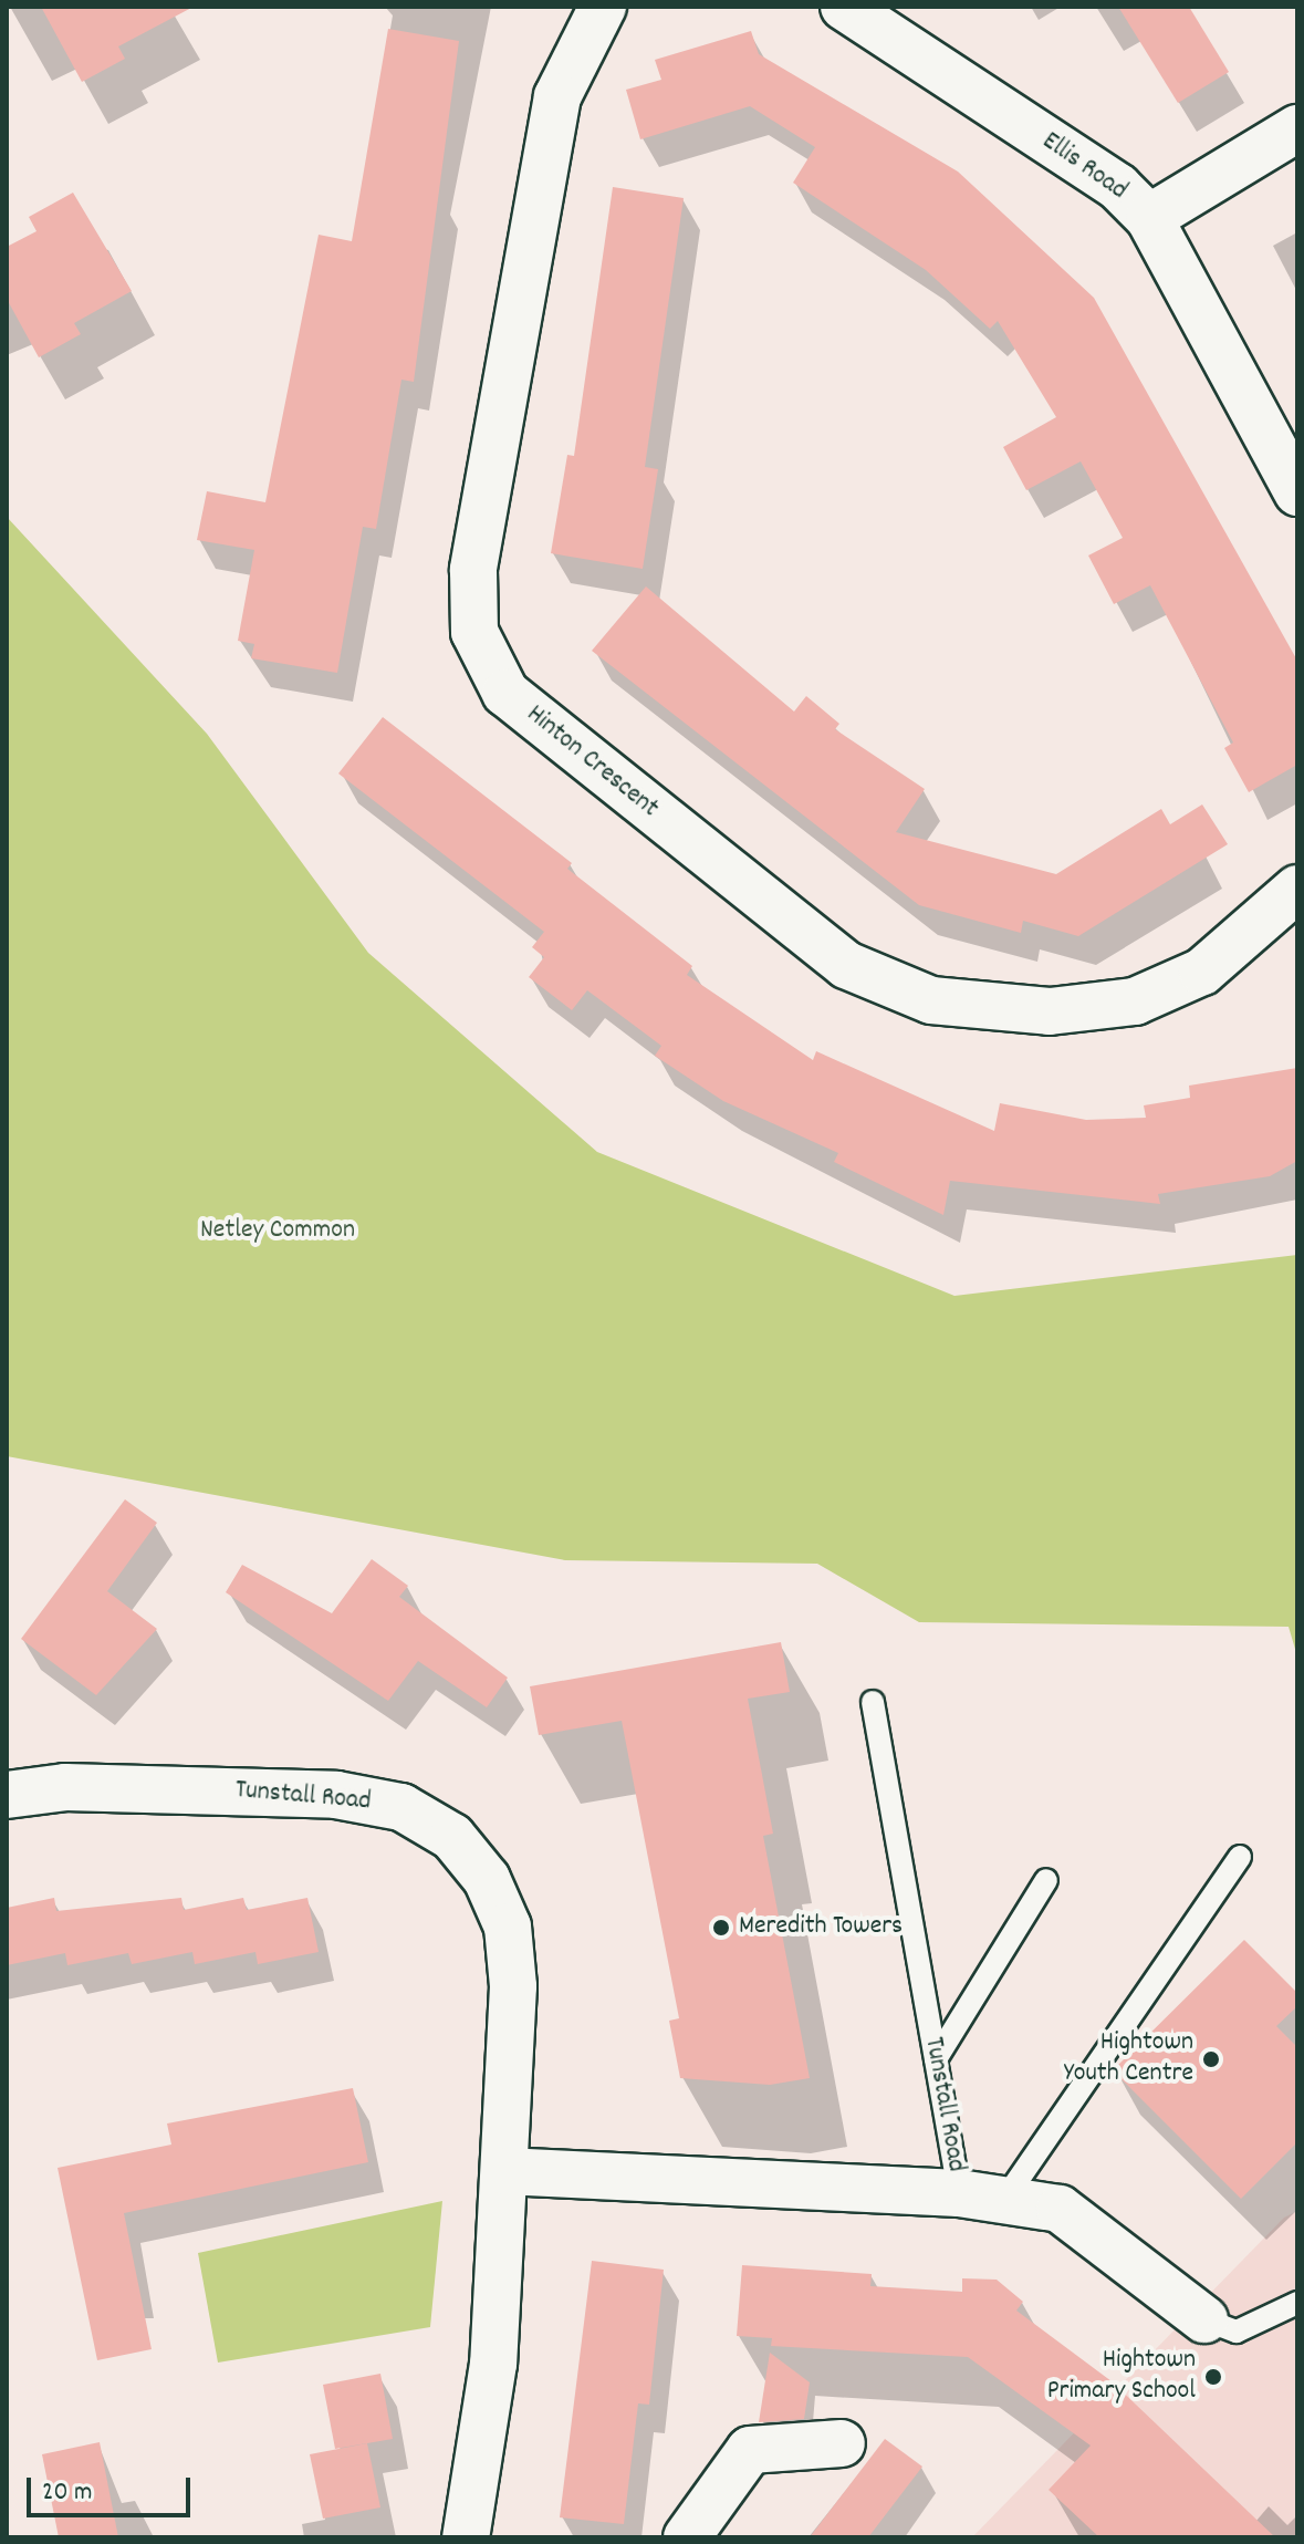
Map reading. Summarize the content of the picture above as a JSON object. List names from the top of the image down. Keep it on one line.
{"streets":{"street":["Ellis Road","Hinton Crescent","Tunstall Road"]},"parks":["Netley Common"],"places":["Meredith Towers","Hightown Youth Centre","Hightown Primary School"],"scale_bar":"20 m"}
